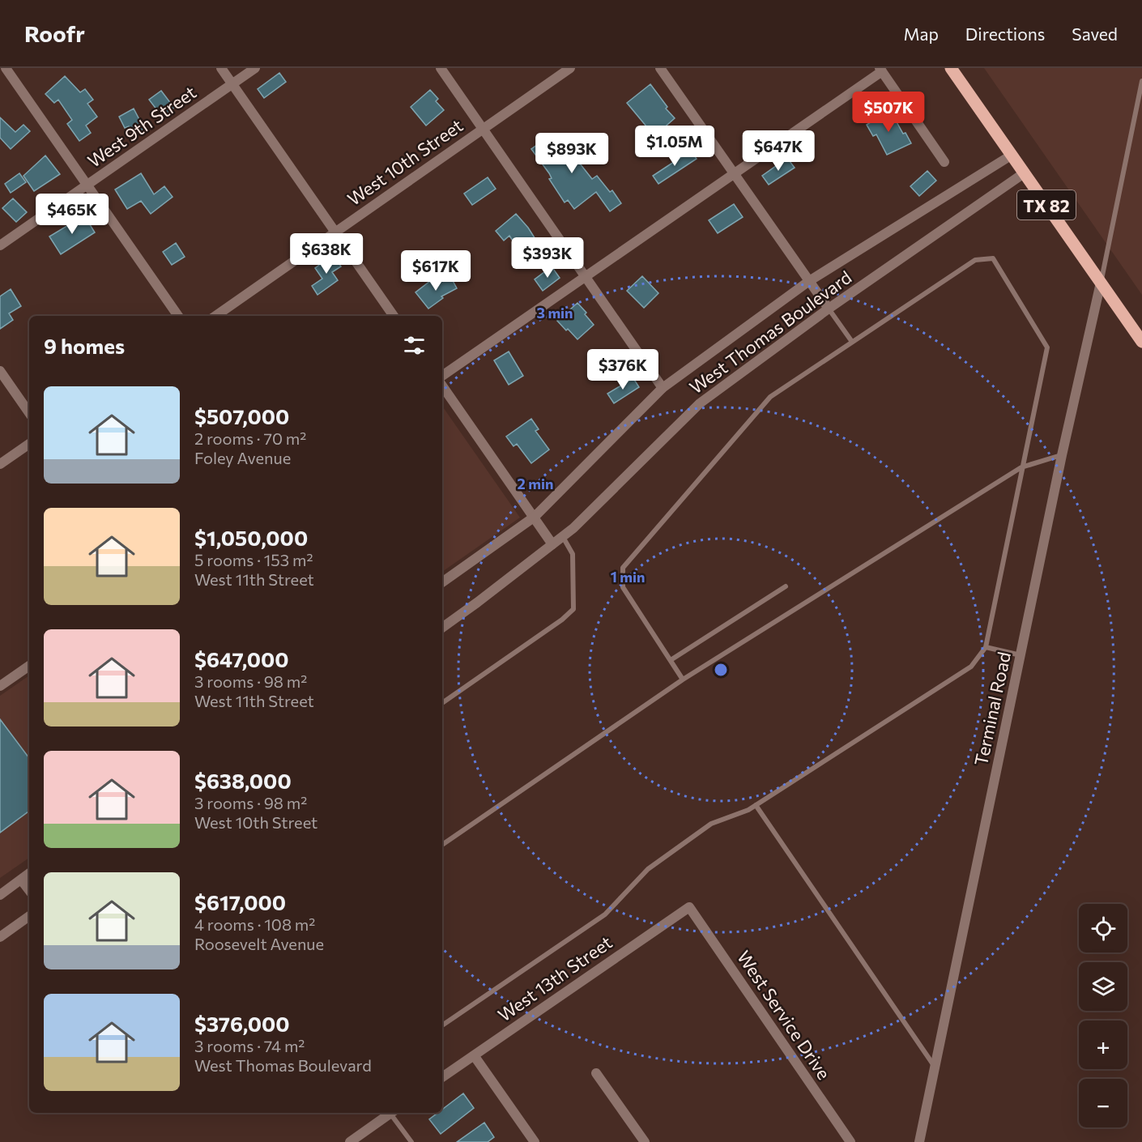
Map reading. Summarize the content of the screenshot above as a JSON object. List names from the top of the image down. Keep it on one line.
{"streets":{"main road":["TX 82"],"street":["West 9th Street","West 10th Street","West Thomas Boulevard","Terminal Road","West 13th Street","West Service Drive"]},"crossings":[["TX 82","West Thomas Boulevard"],["TX 82","Terminal Road"],["West 13th Street","West Service Drive"]],"page":{"header":"Roofr","nav":["Map","Directions","Saved"],"price":["$507K","$1.05M","$647K","$893K","$465K","$638K","$393K","$617K","$376K"],"heading":"9 homes","list":[{"name":"$507,000","note":"2 rooms · 70 m² · Foley Avenue"},{"name":"$1,050,000","note":"5 rooms · 153 m² · West 11th Street"},{"name":"$647,000","note":"3 rooms · 98 m² · West 11th Street"},{"name":"$638,000","note":"3 rooms · 98 m² · West 10th Street"},{"name":"$617,000","note":"4 rooms · 108 m² · Roosevelt Avenue"},{"name":"$376,000","note":"3 rooms · 74 m² · West Thomas Boulevard"}],"map_buttons":["+","−"]},"rings":["3 min","2 min","1 min"]}
